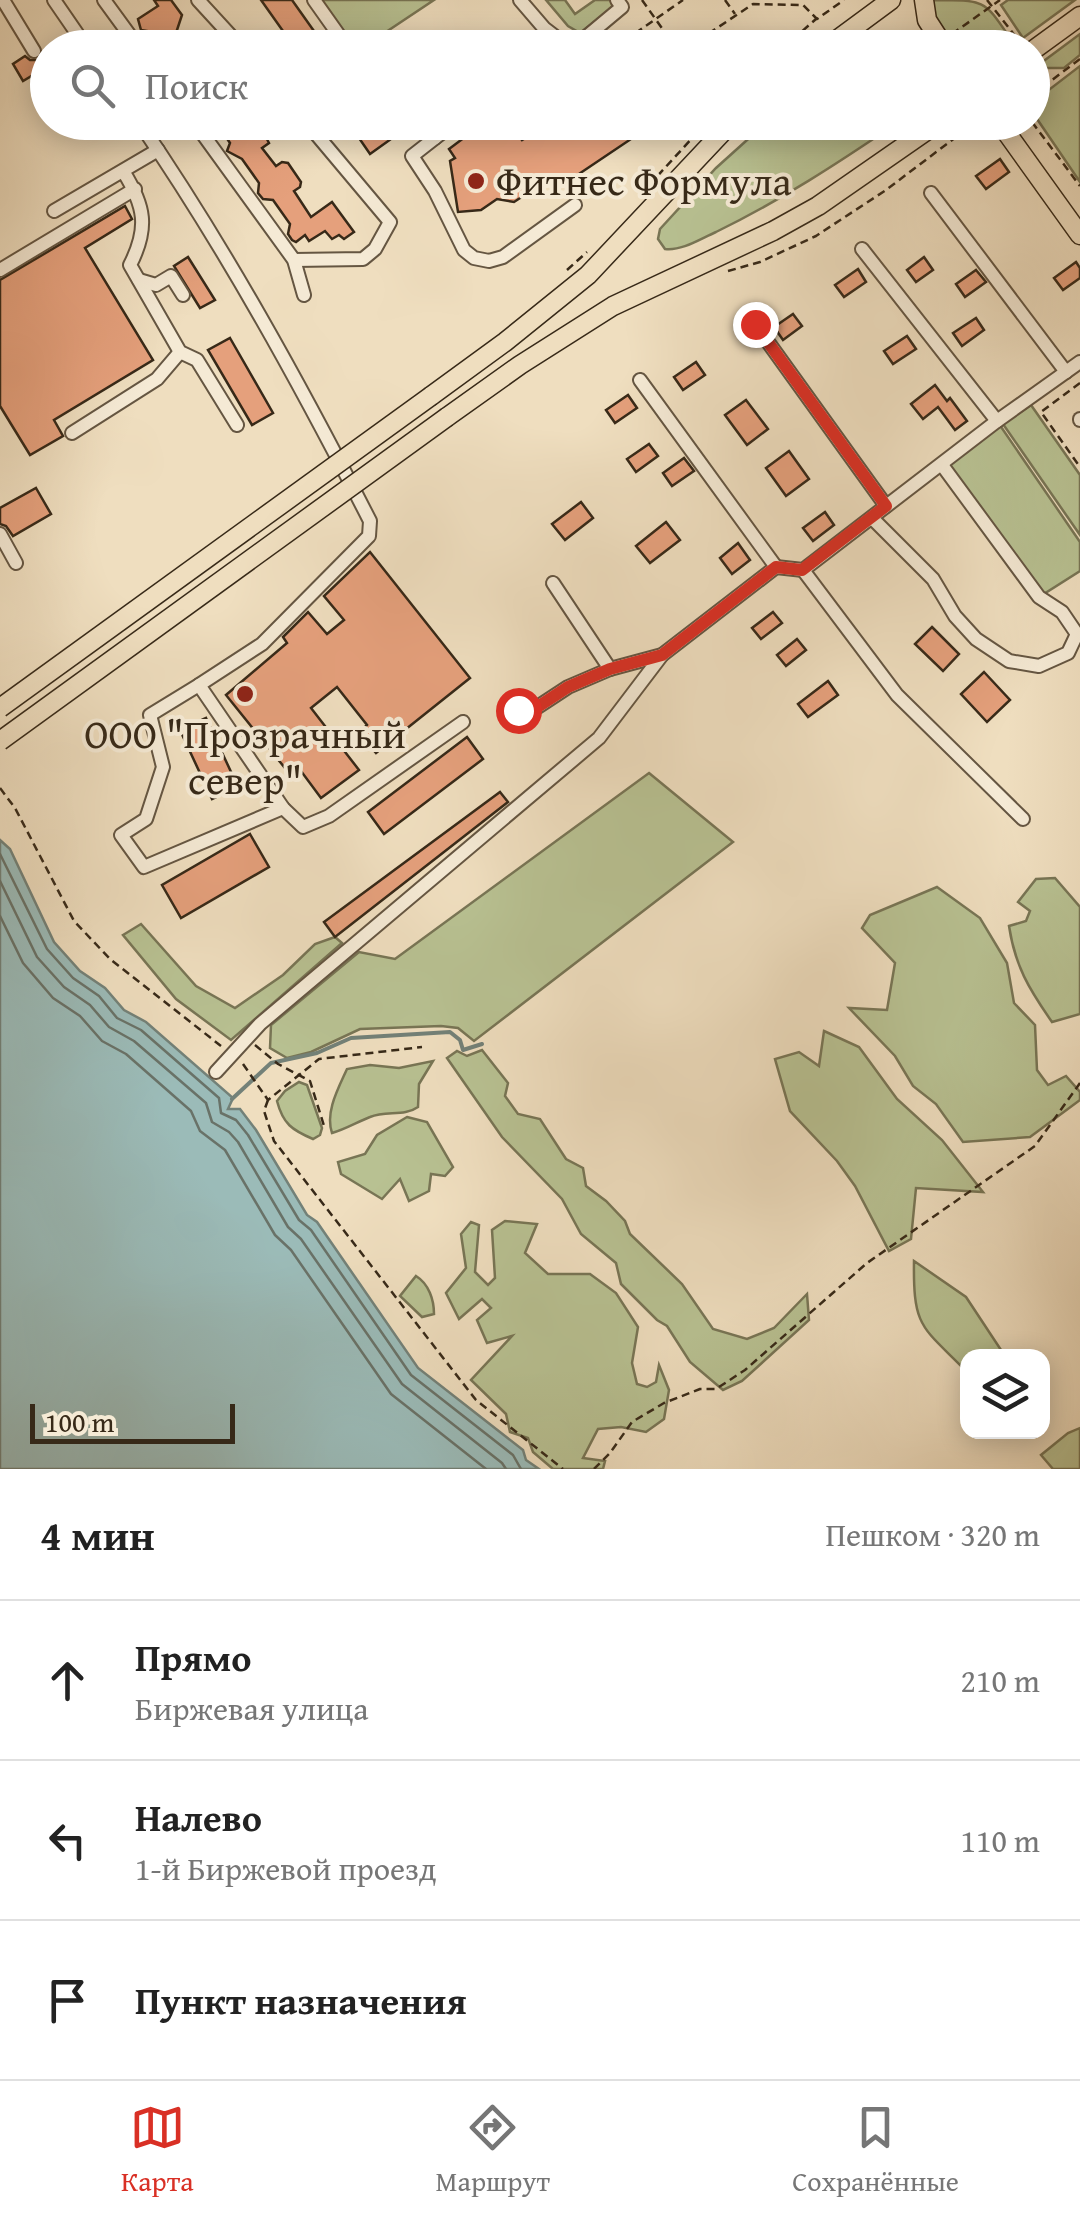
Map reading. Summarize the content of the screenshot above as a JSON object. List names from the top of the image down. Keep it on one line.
{"places":["Фитнес Формула","ООО \"Прозрачный север\""],"scale_bar":"100 m","page":{"search":"Поиск","scale":"100 m","heading":["4 мин","Пешком · 320 m"],"list":[["Прямо","Биржевая улица","210 m"],["Налево","1-й Биржевой проезд","110 m"],"Пункт назначения"],"nav":["Карта","Маршрут","Сохранённые"]}}
